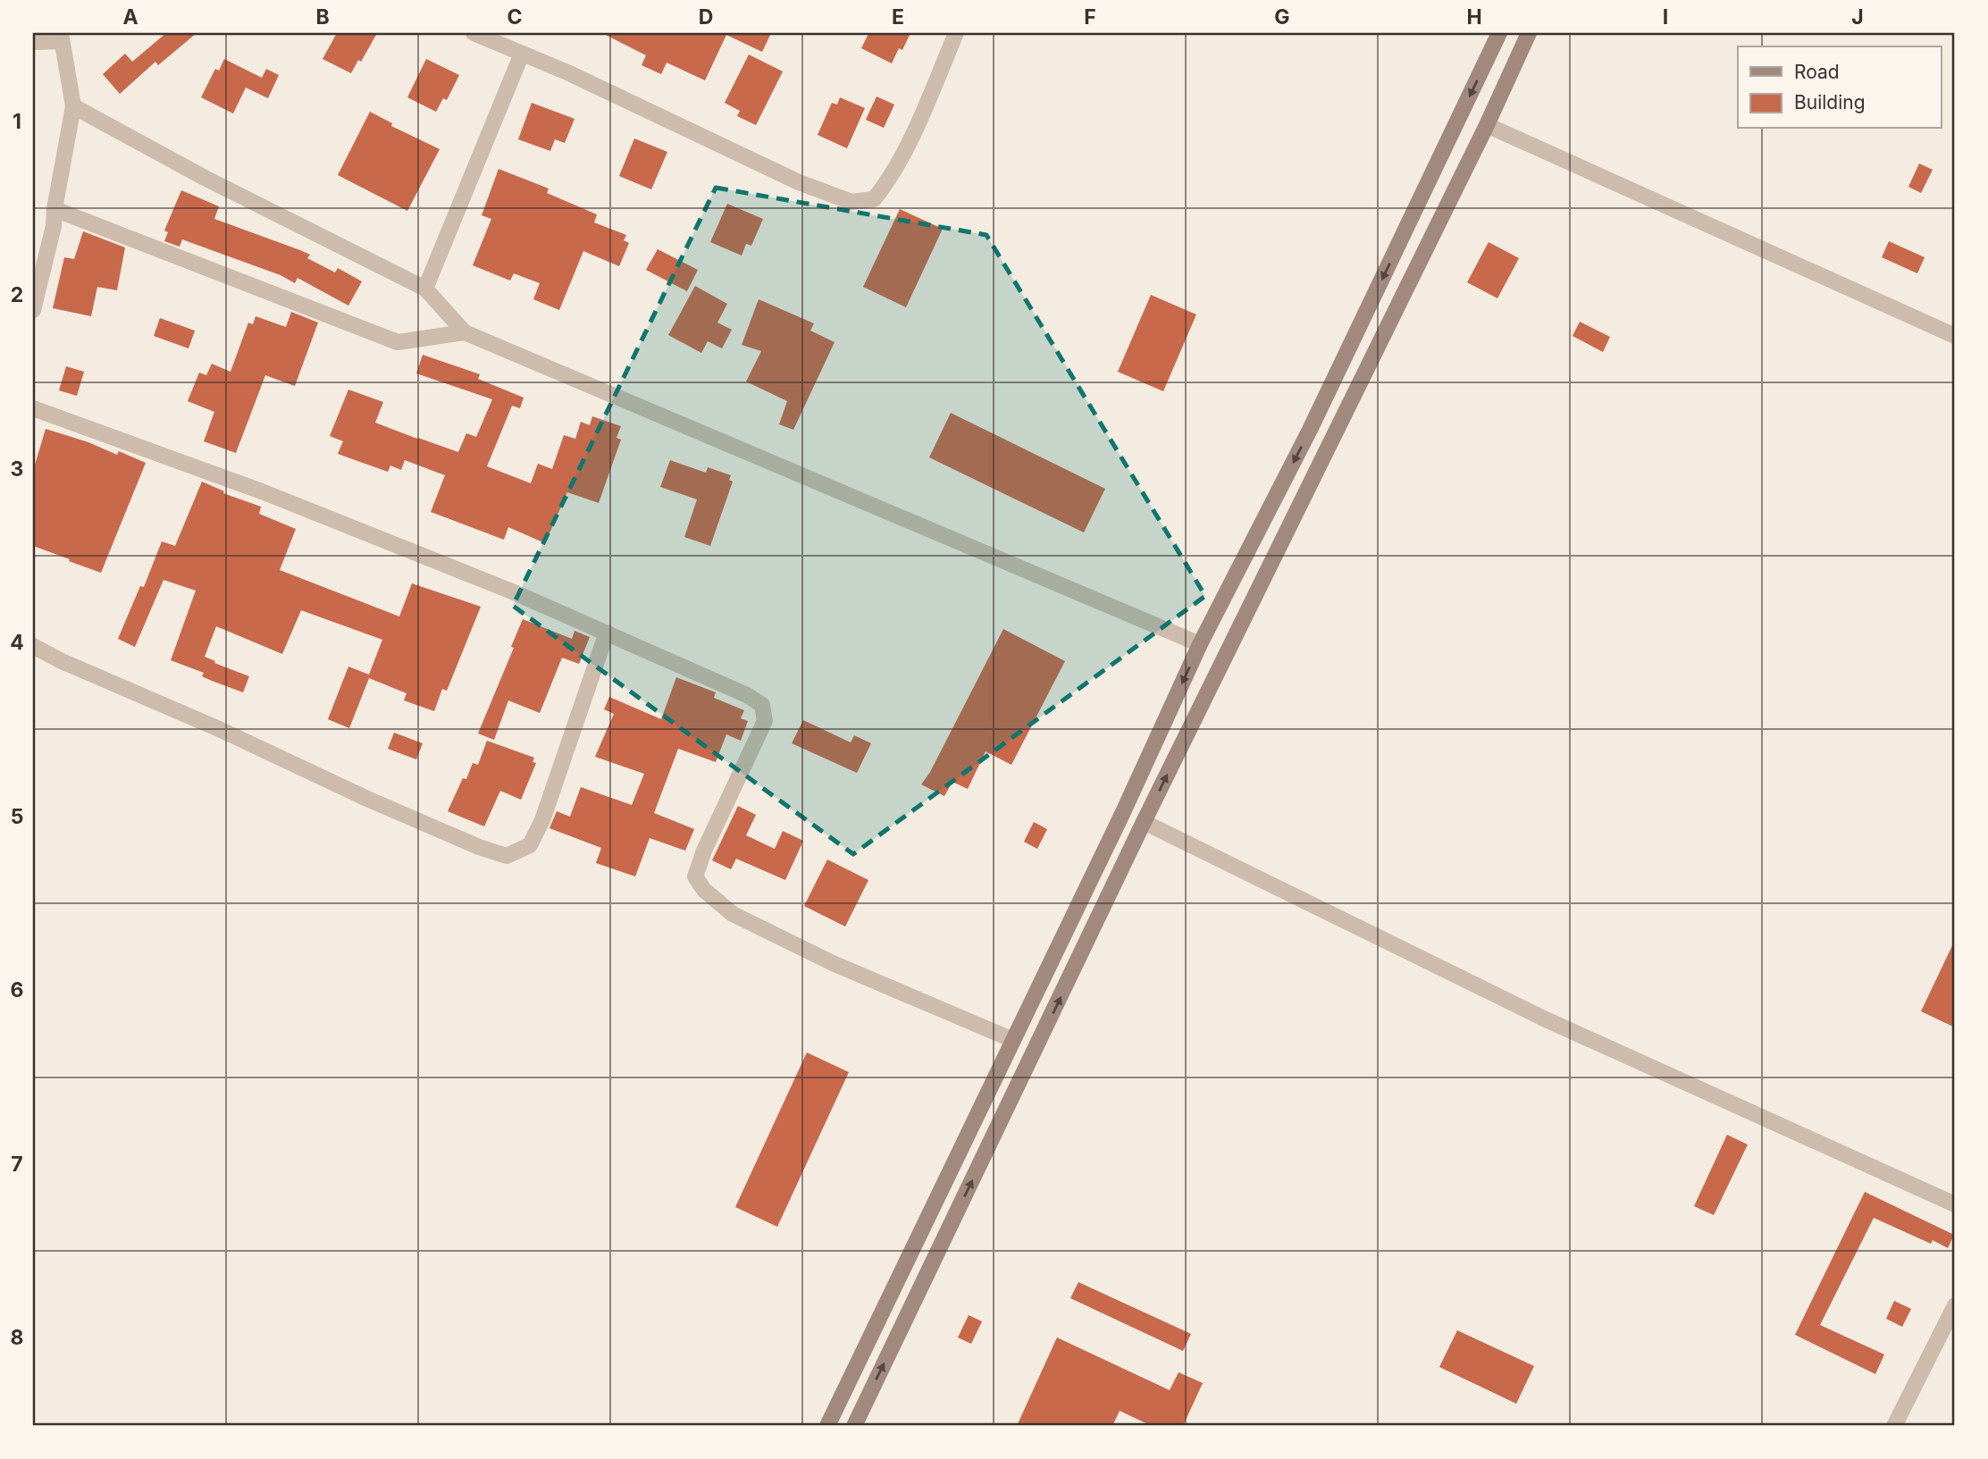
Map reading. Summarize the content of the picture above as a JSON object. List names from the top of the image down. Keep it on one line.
{"legend":["Road","Building"],"grid":{"columns":["A","B","C","D","E","F","G","H","I","J"],"rows":["1","2","3","4","5","6","7","8"]}}
